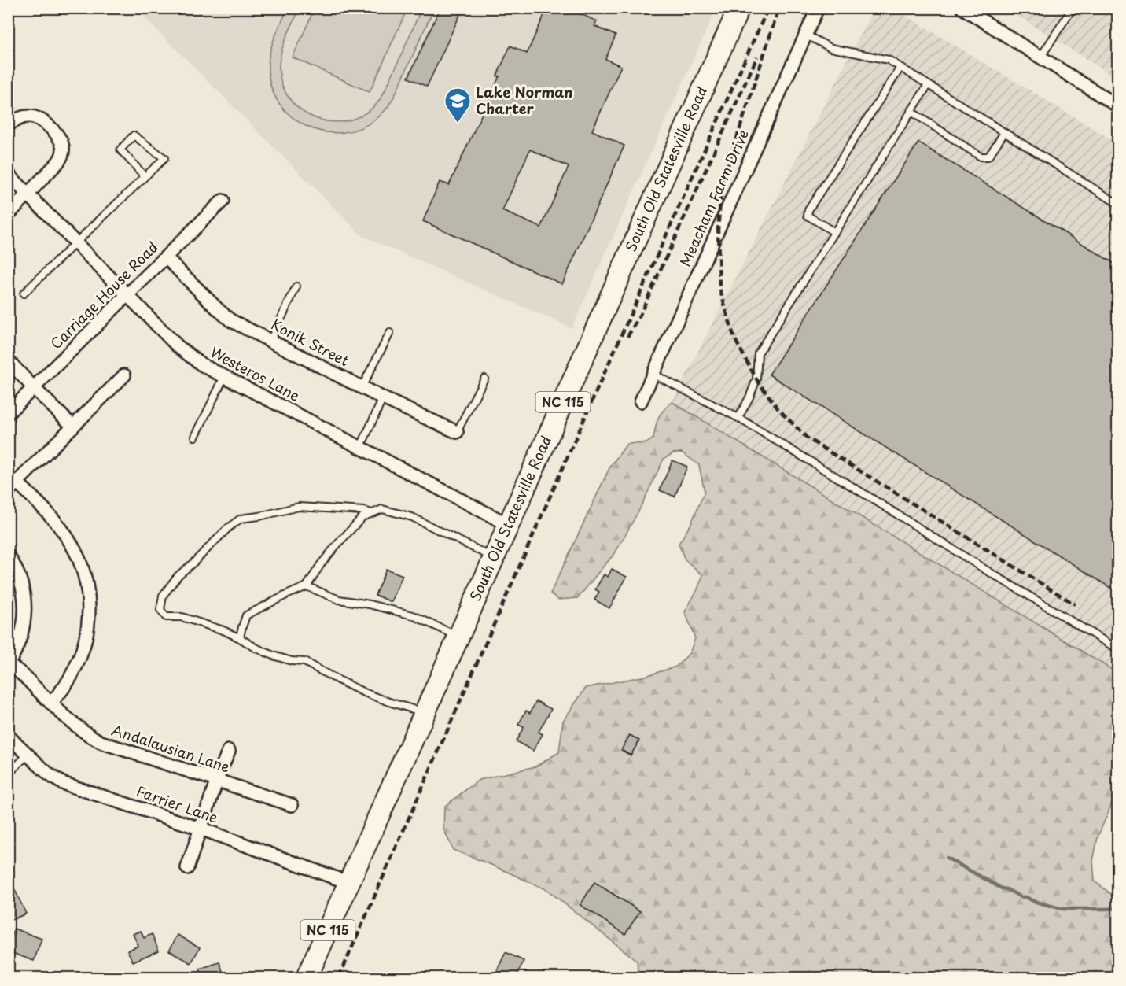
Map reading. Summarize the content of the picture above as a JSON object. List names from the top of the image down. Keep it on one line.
{"streets":{"main road":["South Old Statesville Road","NC 115"],"street":["Meacham Farm Drive","Carriage House Road","Konik Street","Westeros Lane","Andalausian Lane","Farrier Lane"]},"crossings":[["South Old Statesville Road","Westeros Lane"],["South Old Statesville Road","Farrier Lane"],["Carriage House Road","Konik Street"],["Carriage House Road","Westeros Lane"]],"places":{"school or university":["Lake Norman Charter"]}}
